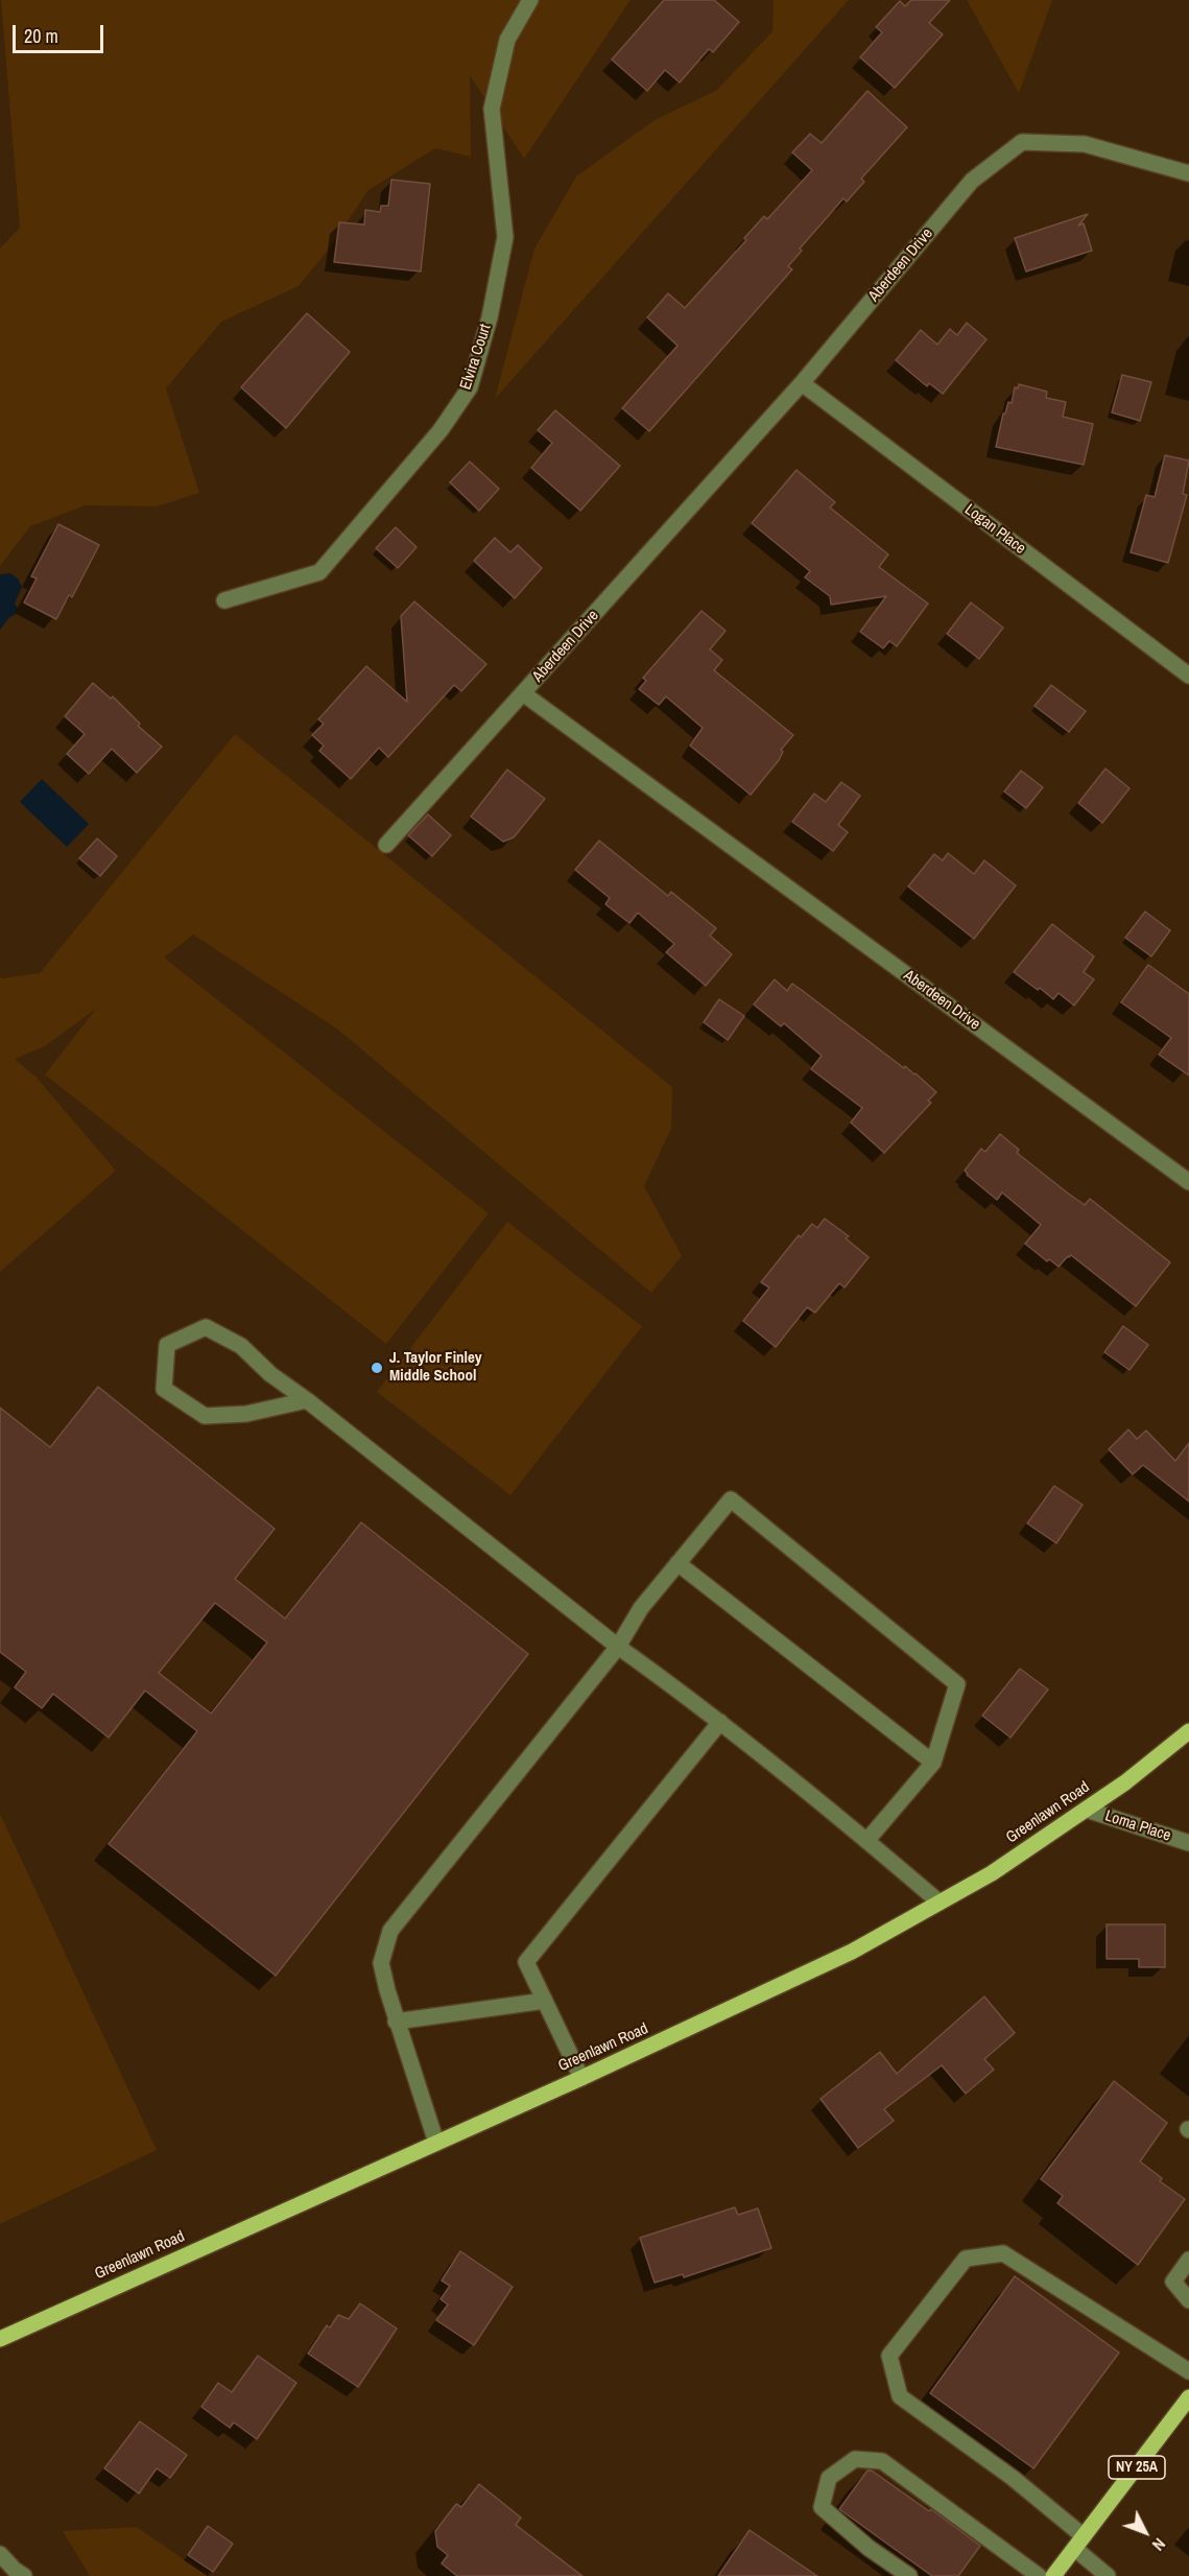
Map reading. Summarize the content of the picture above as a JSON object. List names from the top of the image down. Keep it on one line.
{"streets":{"main road":["Greenlawn Road","NY 25A"],"street":["Aberdeen Drive","Elvira Court","Logan Place","Loma Place"]},"crossings":[["Aberdeen Drive","Logan Place"],["Greenlawn Road","Loma Place"]],"places":["J. Taylor Finley Middle School"],"scale_bar":"20 m","north":"bottom right"}
